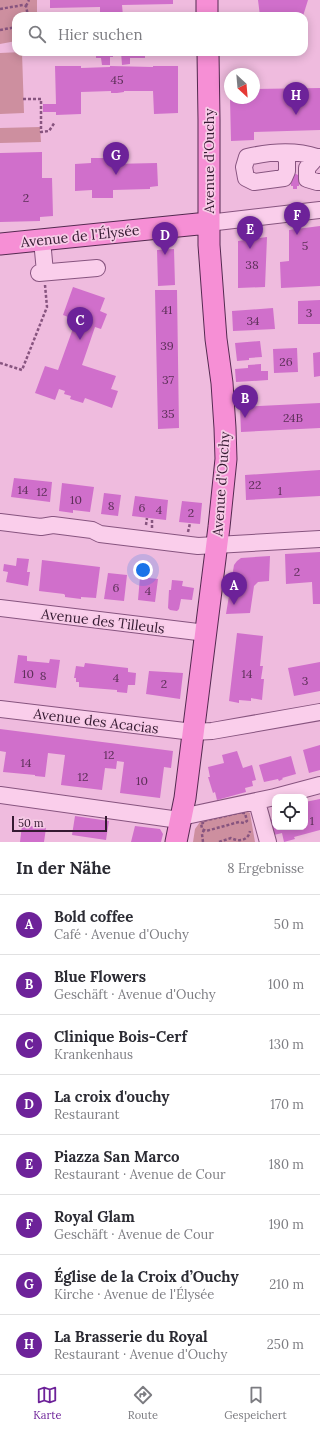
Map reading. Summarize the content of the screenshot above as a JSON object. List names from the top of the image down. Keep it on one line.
{"streets":{"main road":["Avenue d'Ouchy","Avenue de l'Élysée"],"street":["Avenue des Tilleuls","Avenue des Acacias"]},"crossings":[["Avenue d'Ouchy","Avenue de l'Élysée"],["Avenue d'Ouchy","Avenue des Tilleuls"],["Avenue d'Ouchy","Avenue des Acacias"]],"house_numbers":["45","2","5","38","41","3","34","39","26","37","35","24B","22","14","1","12","10","8","6","4","2","2","6","4","10","14","8","4","3","2","12","14","12","10","1"],"scale_bar":"50 m","north":"bottom right","page":{"search":"Hier suchen","pins":["H","G","F","E","D","C","B","A"],"scale":"50 m","heading":["In der Nähe","8 Ergebnisse"],"list":[{"mark":"A","name":"Bold coffee","note":"Café · Avenue d'Ouchy","value":"50 m"},{"mark":"B","name":"Blue Flowers","note":"Geschäft · Avenue d'Ouchy","value":"100 m"},{"mark":"C","name":"Clinique Bois-Cerf","note":"Krankenhaus","value":"130 m"},{"mark":"D","name":"La croix d'ouchy","note":"Restaurant","value":"170 m"},{"mark":"E","name":"Piazza San Marco","note":"Restaurant · Avenue de Cour","value":"180 m"},{"mark":"F","name":"Royal Glam","note":"Geschäft · Avenue de Cour","value":"190 m"},{"mark":"G","name":"Église de la Croix d’Ouchy","note":"Kirche · Avenue de l'Élysée","value":"210 m"},{"mark":"H","name":"La Brasserie du Royal","note":"Restaurant · Avenue d'Ouchy","value":"250 m"}],"nav":["Karte","Route","Gespeichert"]}}
